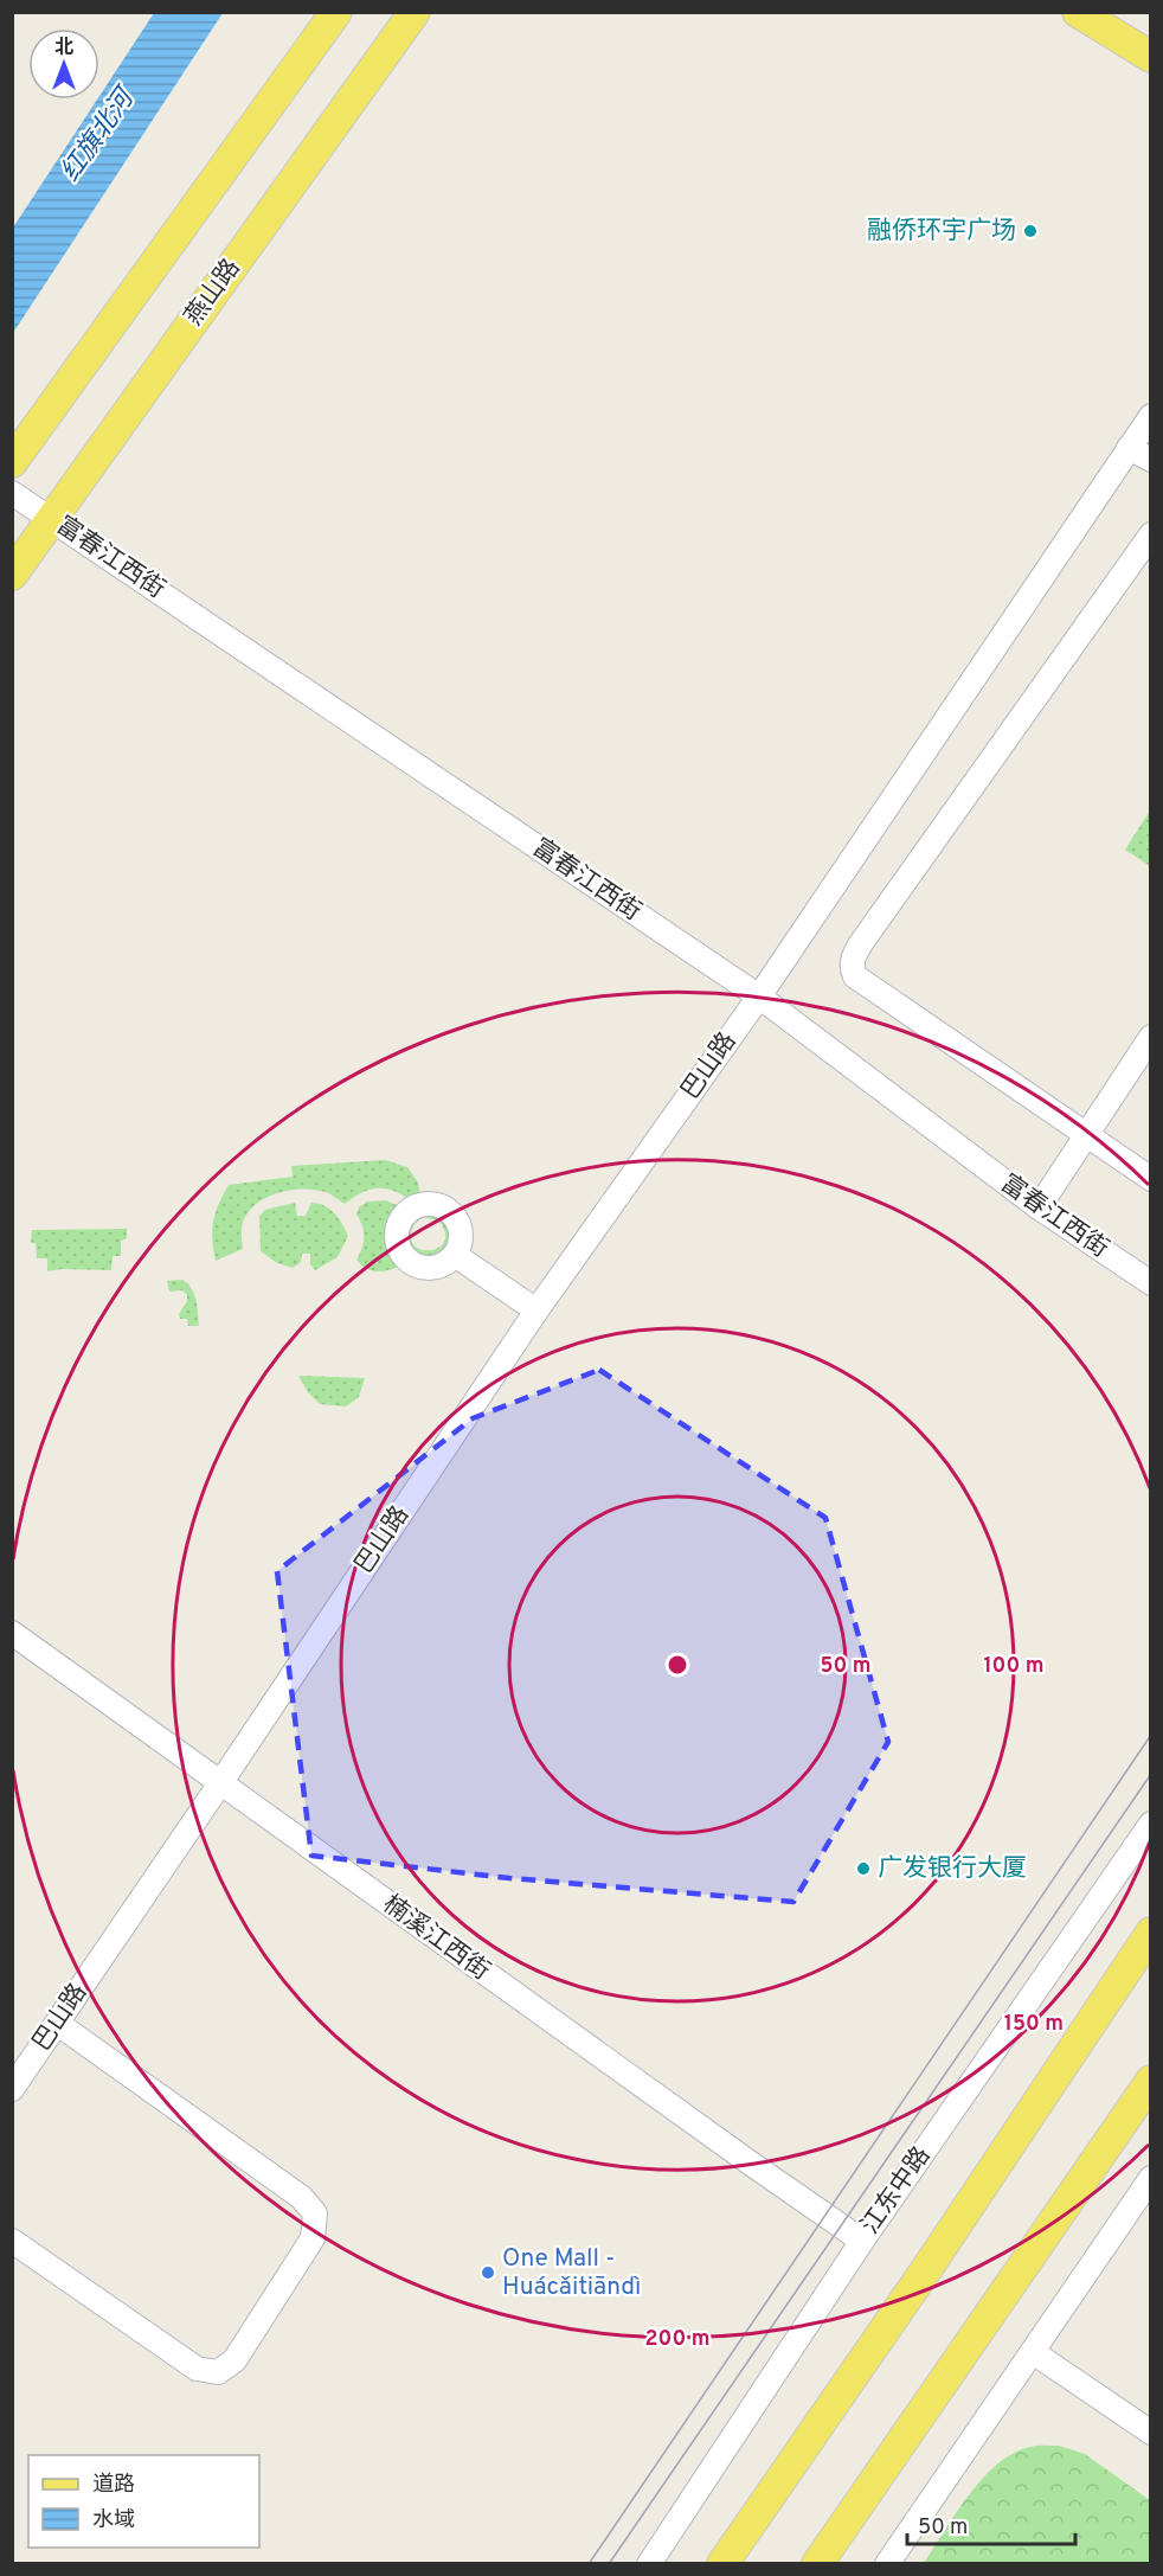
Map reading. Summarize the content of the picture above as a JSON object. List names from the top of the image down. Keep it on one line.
{"streets":{"main road":["燕山路"],"street":["富春江西街","巴山路","楠溪江西街","江东中路"]},"crossings":[["燕山路","富春江西街"],["富春江西街","巴山路"],["巴山路","楠溪江西街"],["楠溪江西街","江东中路"]],"water":["红旗北河"],"places":["融侨环宇广场","广发银行大厦","One Mall - Huácǎitiāndì"],"legend":["道路","水域"],"scale_bar":"50 m","north":"top","rings":["50 m","100 m","150 m","200 m"]}
